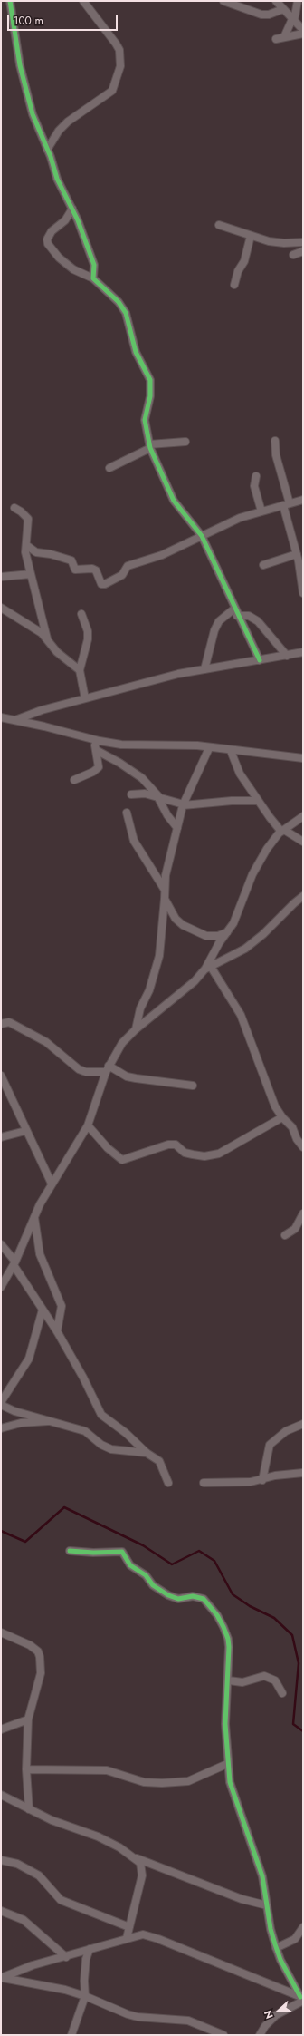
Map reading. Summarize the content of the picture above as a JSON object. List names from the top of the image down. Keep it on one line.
{"scale_bar":"100 m","north":"left"}
